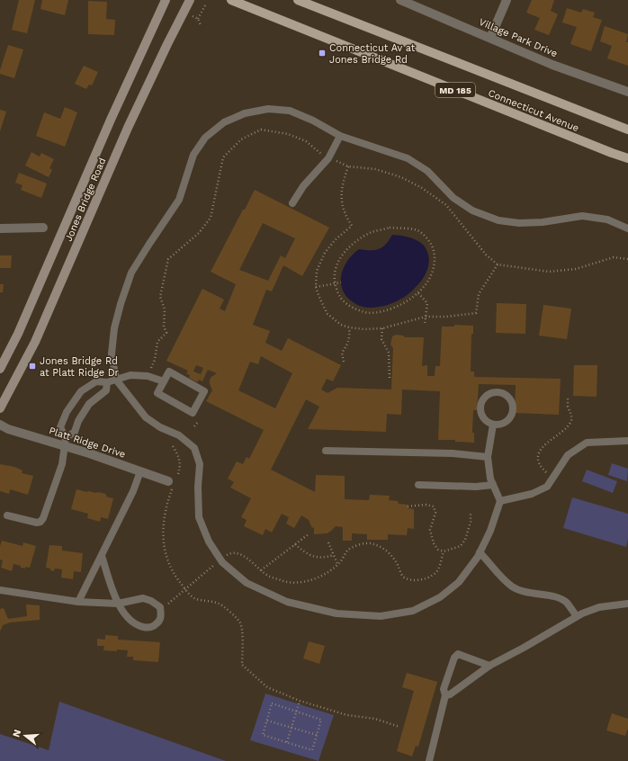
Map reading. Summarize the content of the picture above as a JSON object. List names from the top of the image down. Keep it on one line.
{"streets":{"main road":["MD 185","Connecticut Avenue","Jones Bridge Road"],"street":["Village Park Drive","Platt Ridge Drive"]},"places":{"transit":["Connecticut Av at Jones Bridge Rd","Jones Bridge Rd at Platt Ridge Dr"]},"north":"left"}
